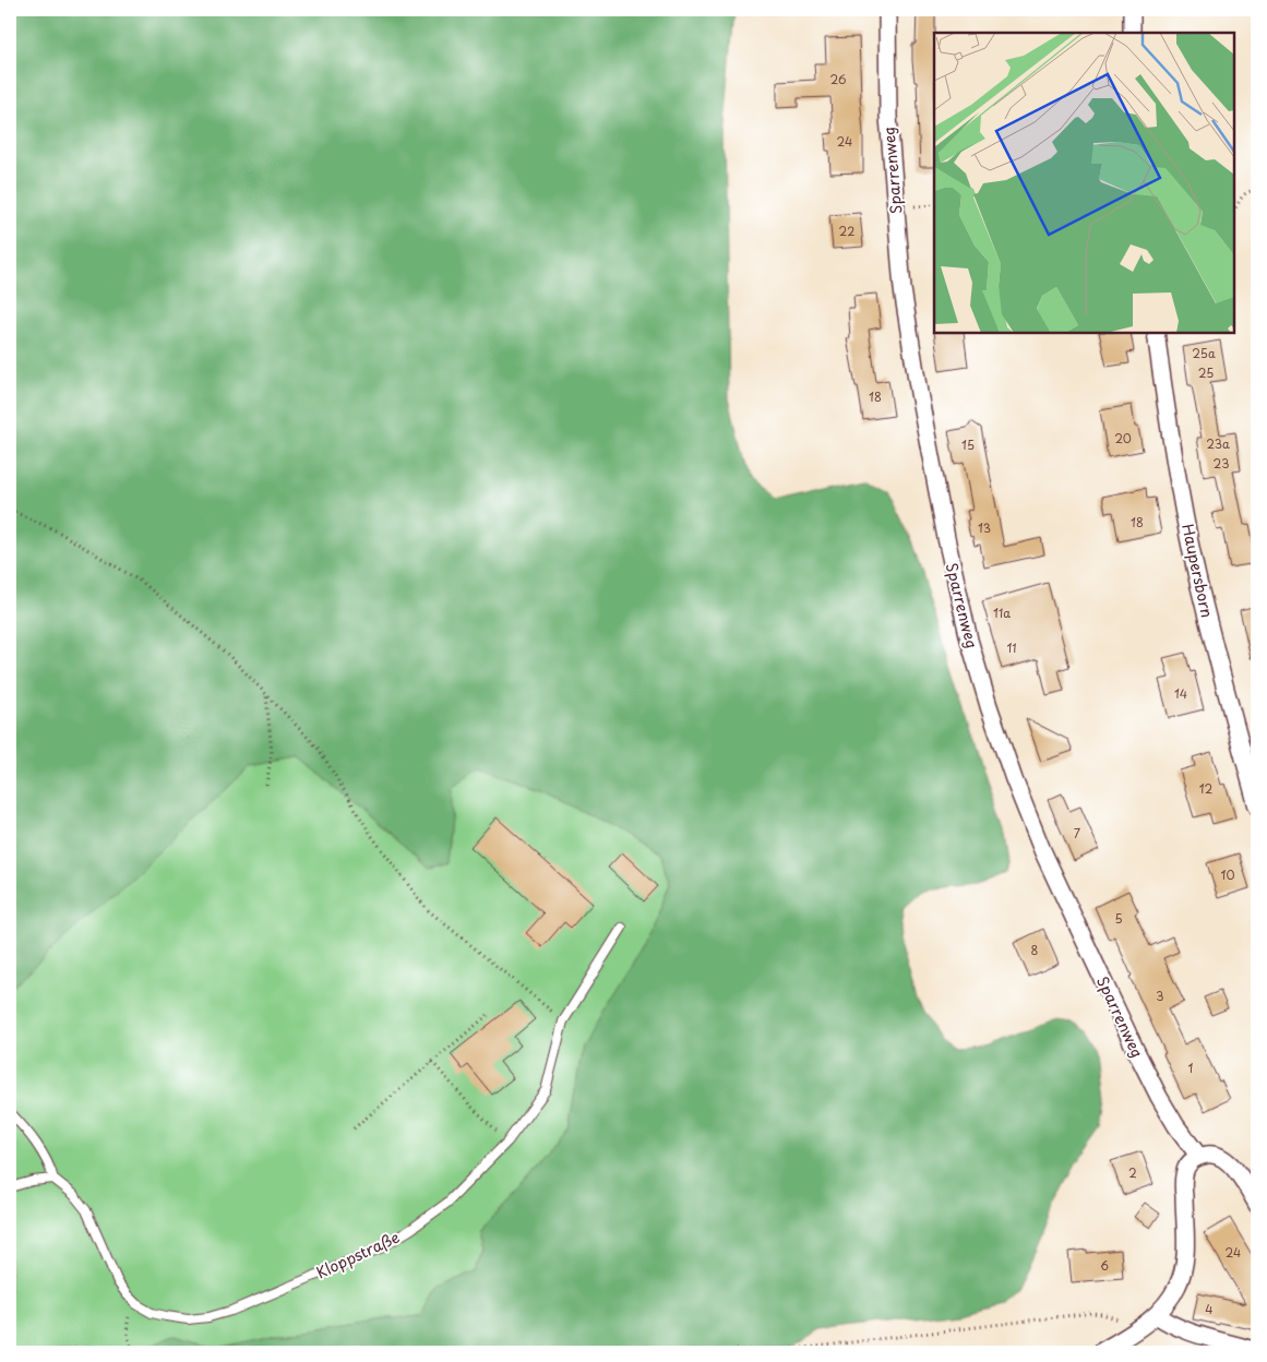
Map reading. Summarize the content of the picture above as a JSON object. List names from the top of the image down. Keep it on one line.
{"streets":{"street":["Sparrenweg","Haupersborn"],"lane":["Kloppstraße"]},"house_numbers":["26","24","22","25a","25","18","20","23a","15","23","18","13","11a","11","14","12","7","10","5","8","3","1","2","24","6","4"]}
